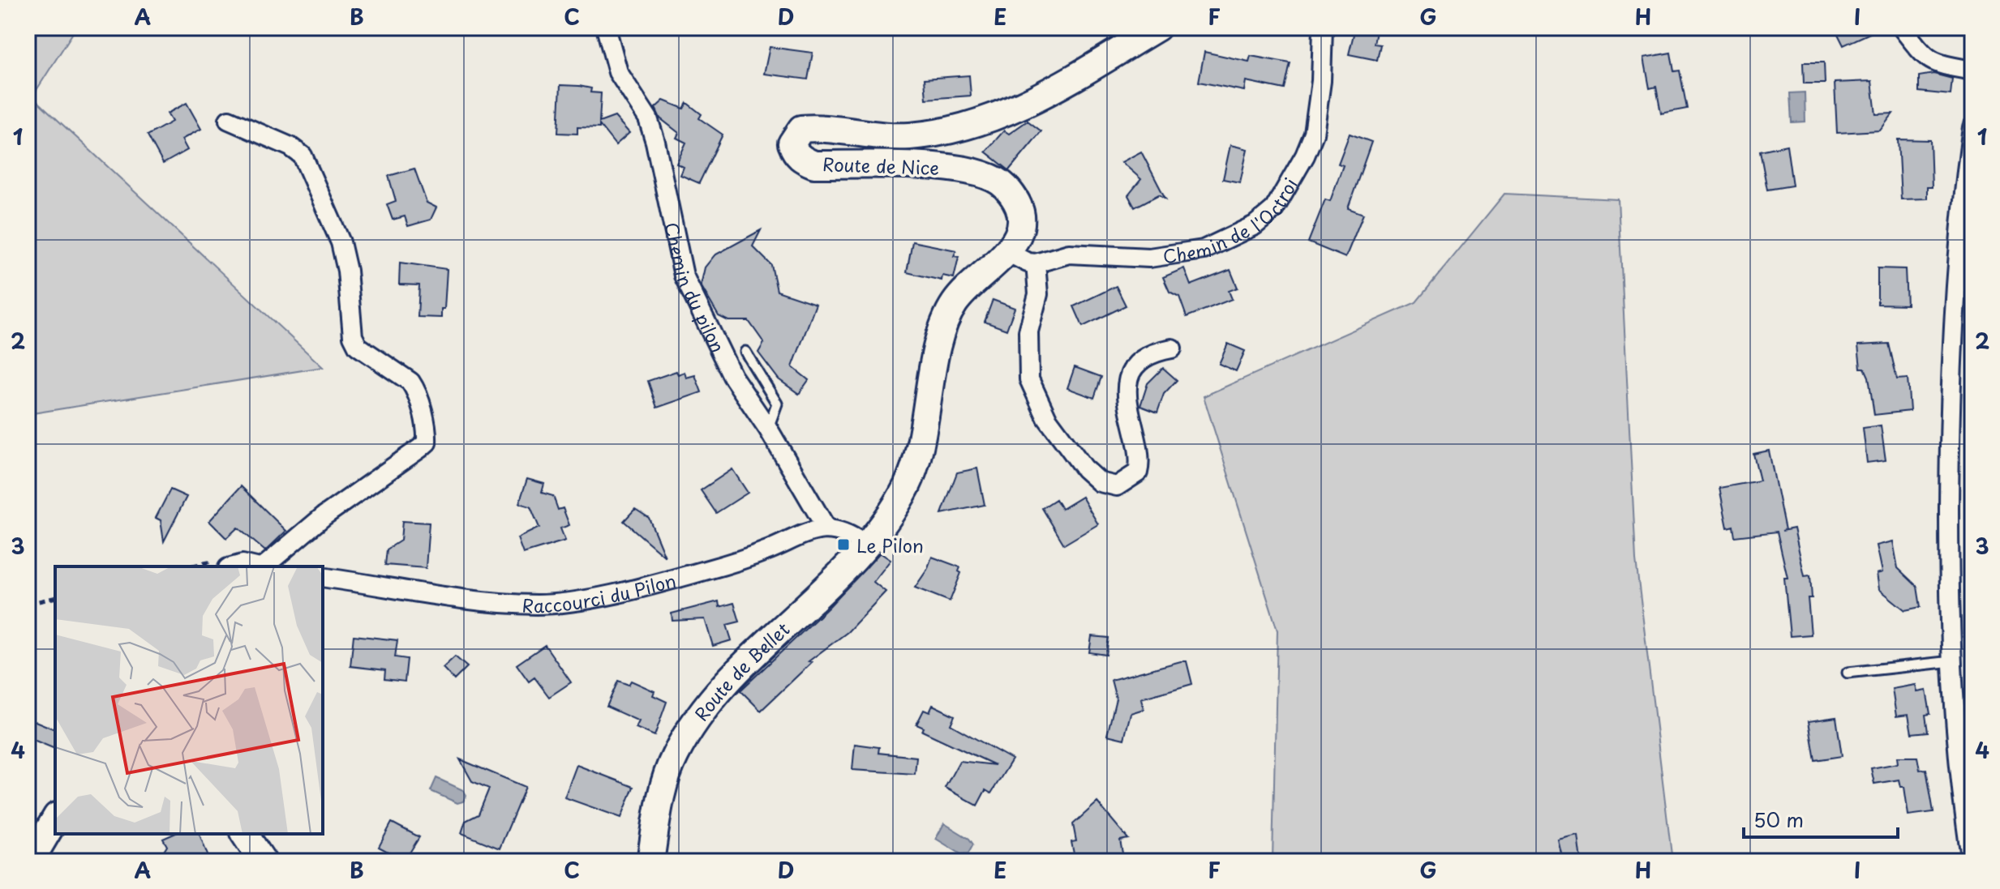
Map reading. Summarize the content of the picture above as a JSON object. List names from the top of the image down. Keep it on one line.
{"streets":{"main road":["Route de Nice","Route de Bellet"],"street":["Chemin de l'Octroi","Chemin du pilon","Raccourci du Pilon"]},"crossings":[["Route de Nice","Route de Bellet"],["Chemin du pilon","Raccourci du Pilon"]],"places":{"transit":["Le Pilon"]},"scale_bar":"50 m","grid":{"columns":["A","B","C","D","E","F","G","H","I"],"rows":["1","2","3","4"]}}
